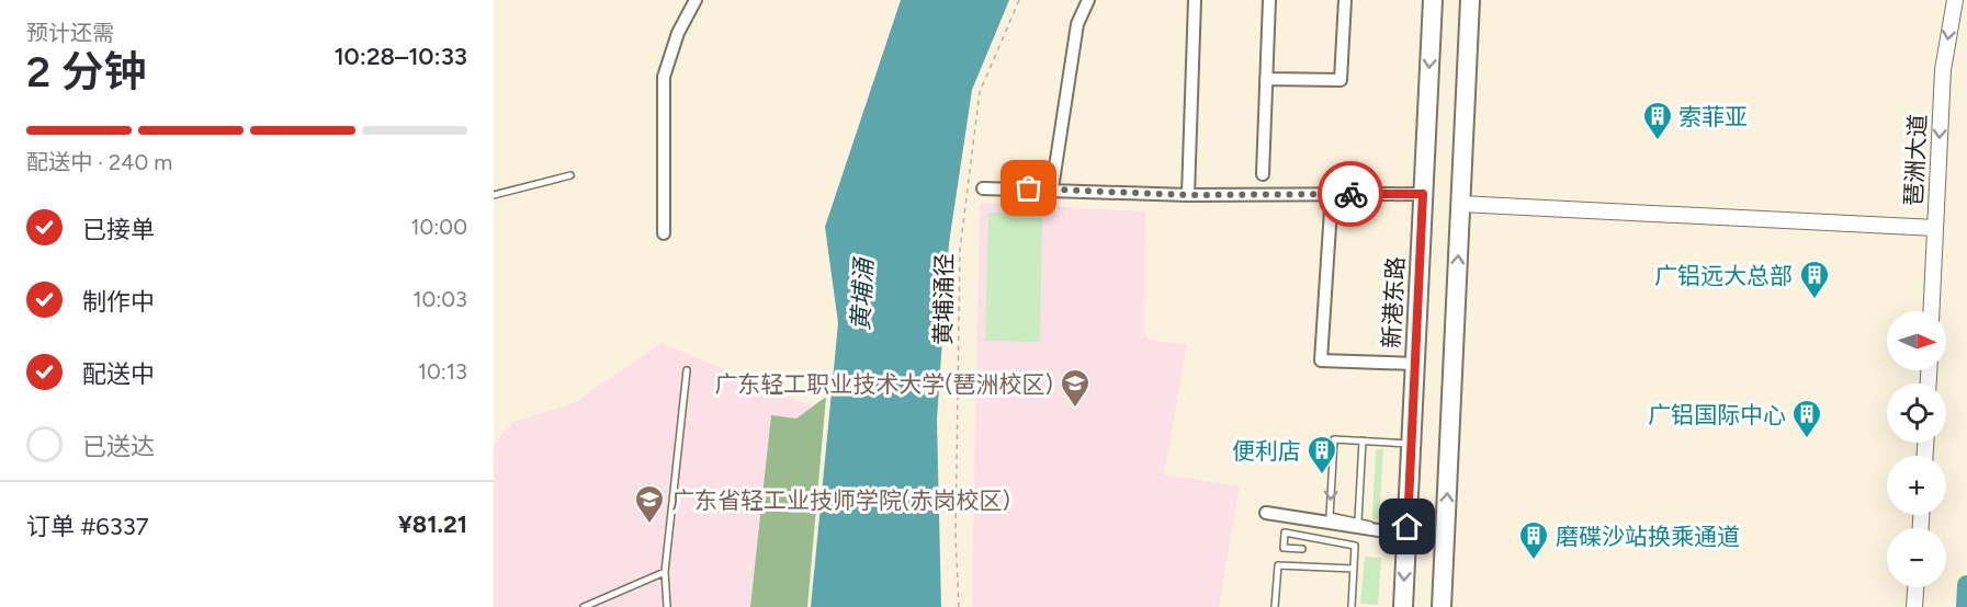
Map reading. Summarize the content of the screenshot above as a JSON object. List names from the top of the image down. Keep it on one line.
{"streets":{"main road":["新港东路"],"street":["琶洲大道"],"path":["黄埔涌径"]},"one_way":["琶洲大道"],"water":["黄埔涌"],"places":{"building":["索菲亚","广铝远大总部","广铝国际中心","便利店","磨碟沙站换乘通道"],"school or university":["广东轻工职业技术大学(琶洲校区)","广东省轻工业技师学院(赤岗校区)"]},"north":"right","page":{"heading":["2 分钟","预计还需","10:28–10:33"],"panel":["订单 #6337","¥81.21"],"bar":"配送中 · 240 m","list":[["已接单","10:00"],["制作中","10:03"],["配送中","10:13"],"已送达"],"map_buttons":["+","−"]}}
